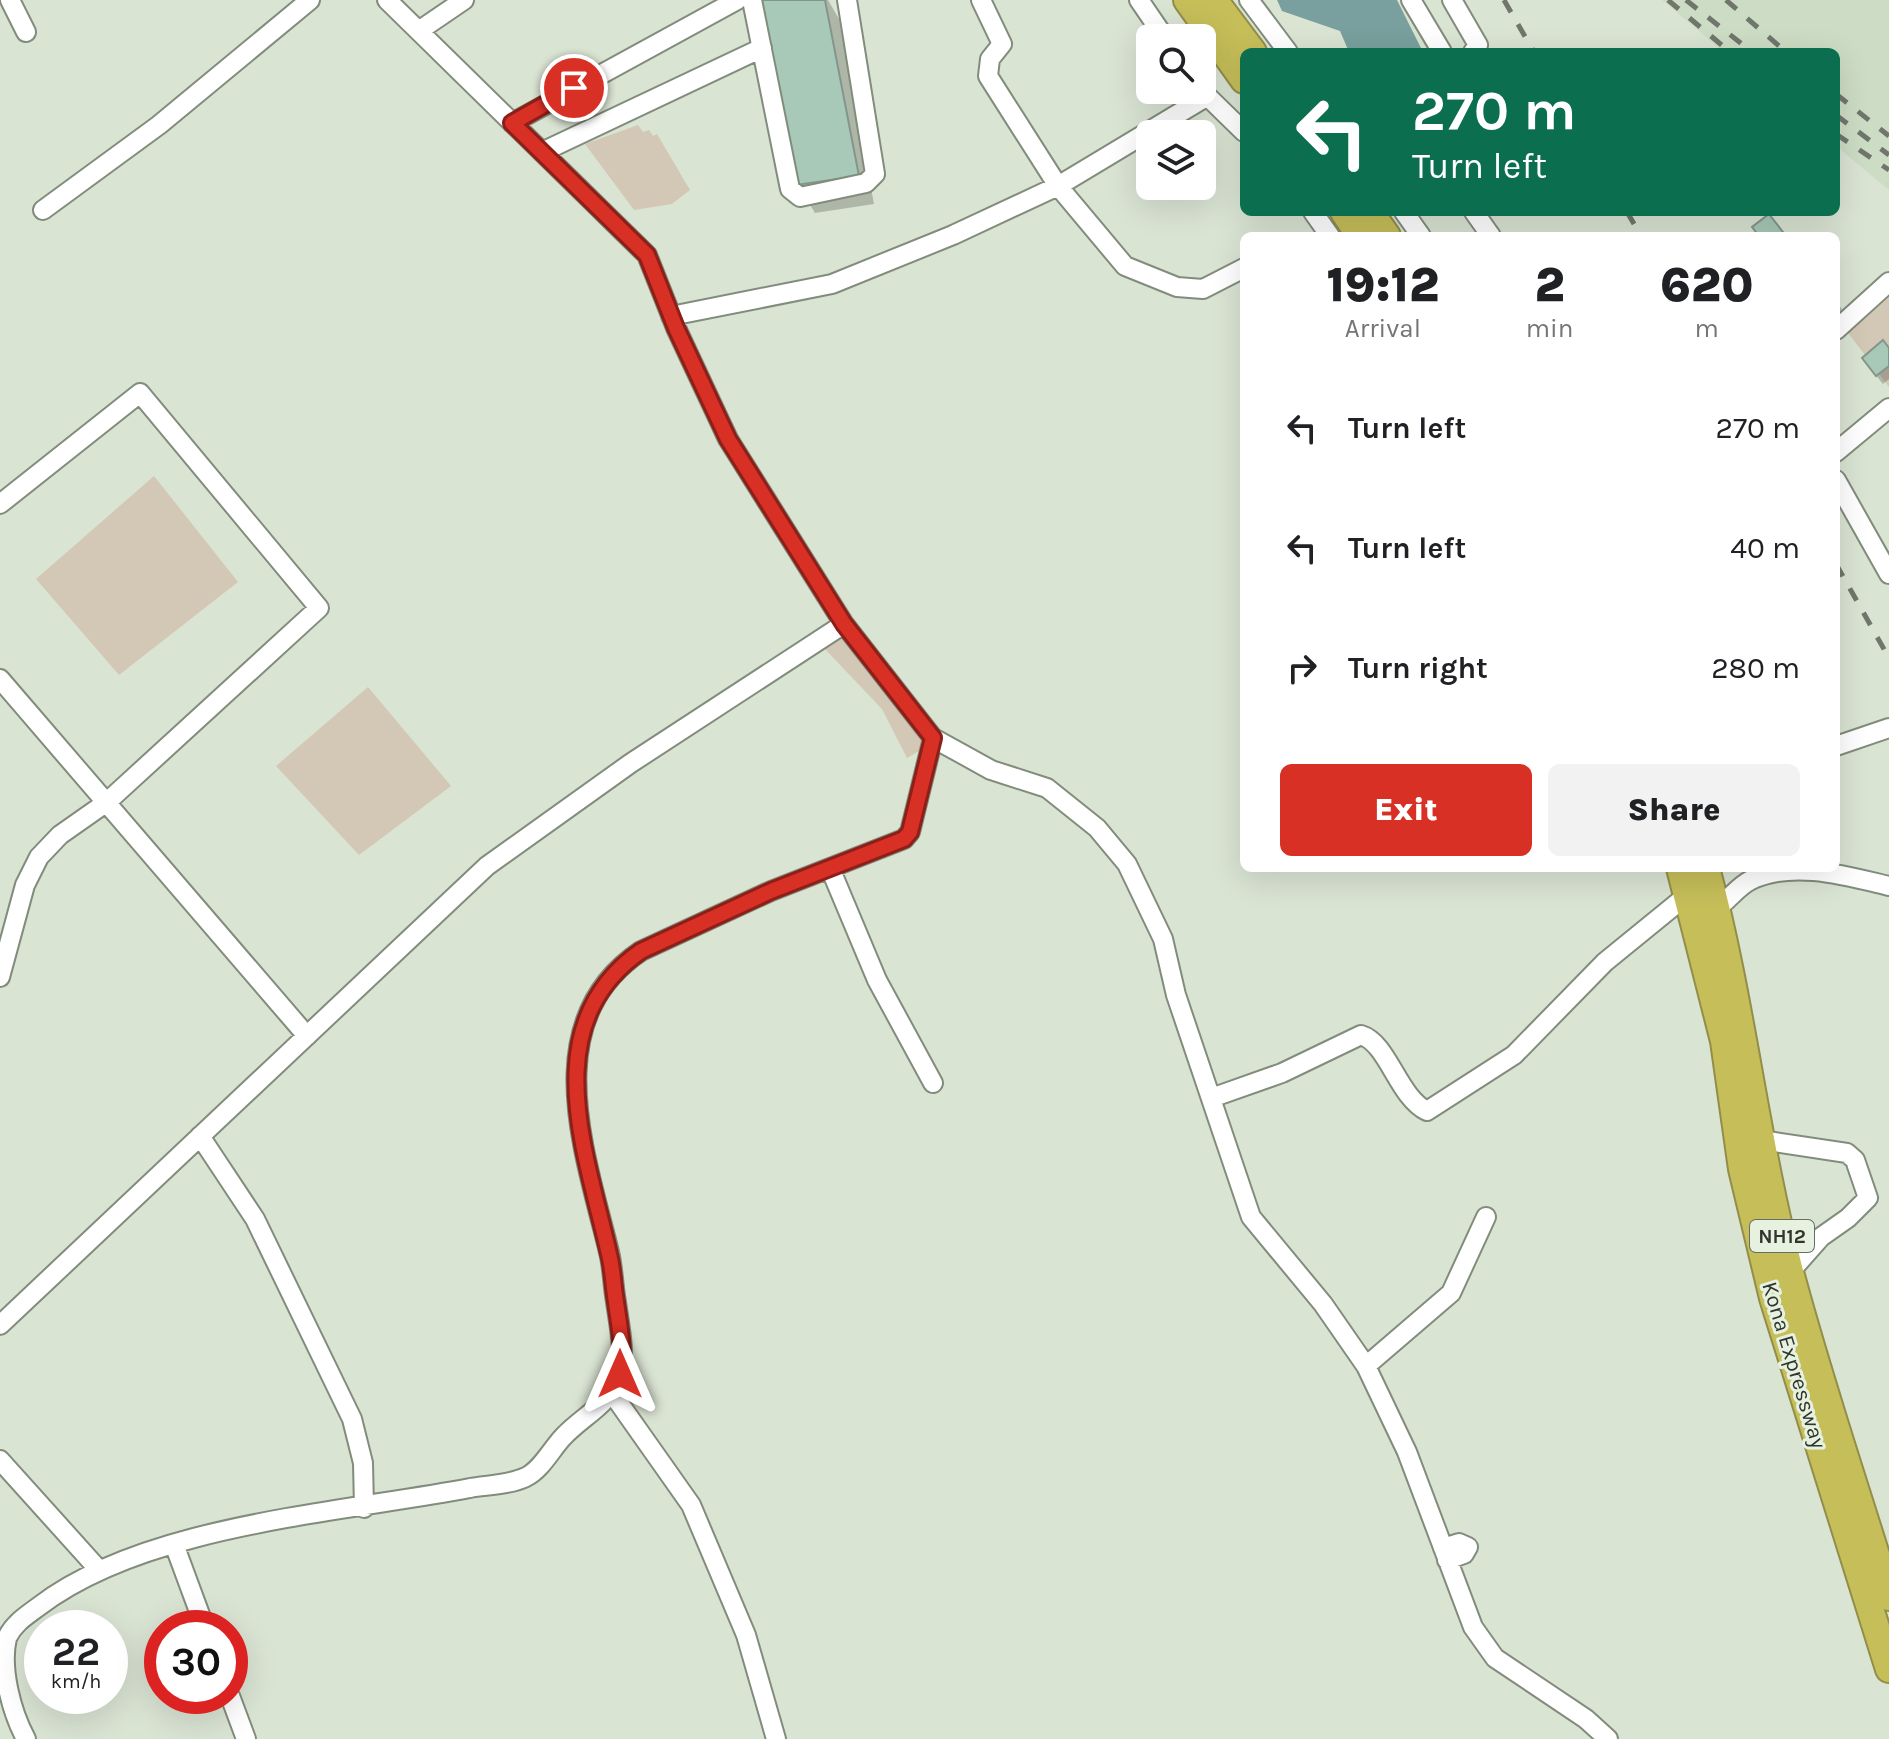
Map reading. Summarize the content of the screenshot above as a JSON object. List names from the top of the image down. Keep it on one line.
{"streets":{"highway":["NH12","Kona Expressway"]},"page":{"turn":["270 m","Turn left"],"eta":["19:12","Arrival","2","min","620","m"],"list":[{"name":"Turn left","value":"270 m"},{"name":"Turn left","value":"40 m"},{"name":"Turn right","value":"280 m"}],"buttons":["Exit","Share"],"speed":"22 km/h","limit":"30"}}
